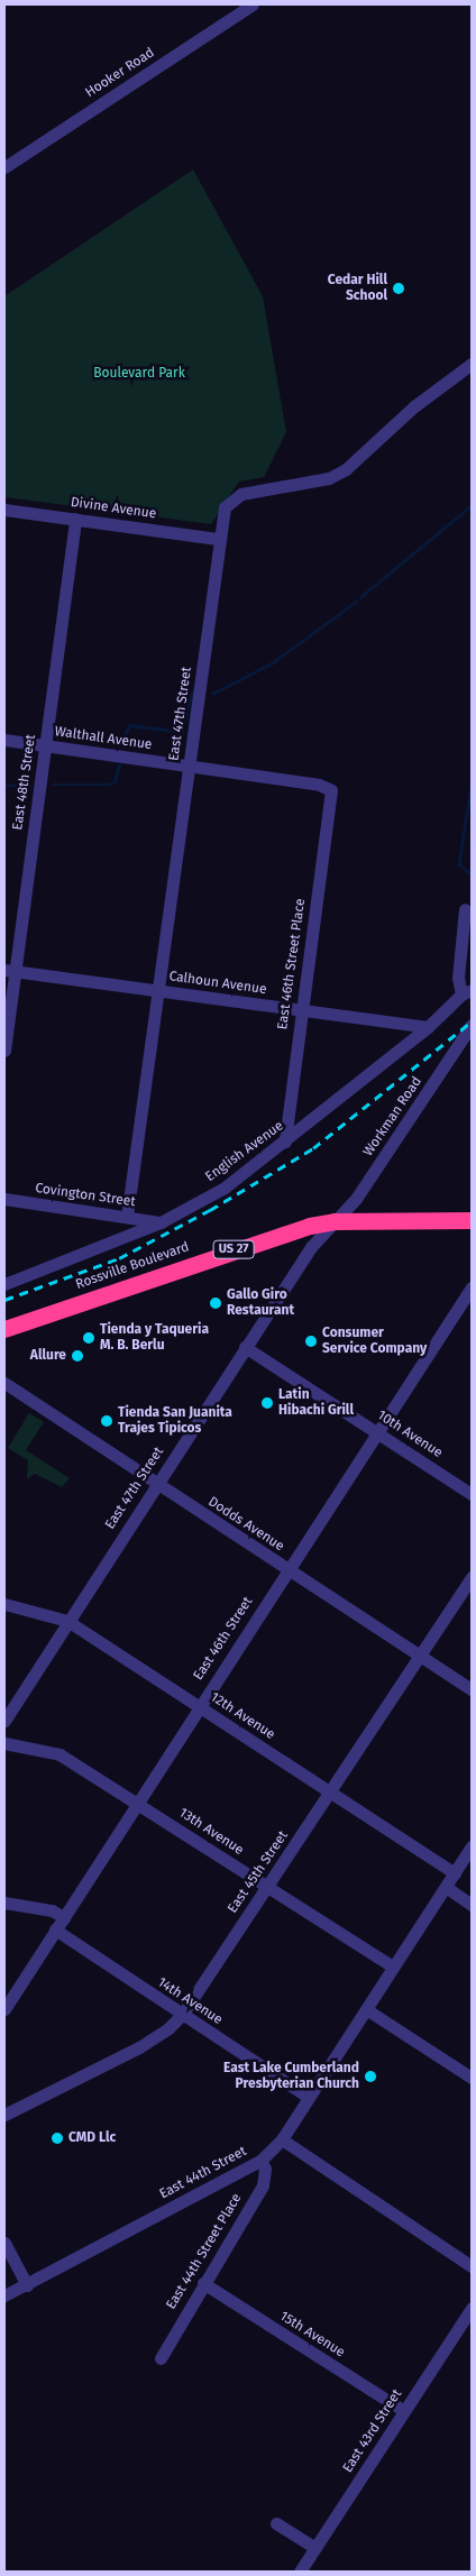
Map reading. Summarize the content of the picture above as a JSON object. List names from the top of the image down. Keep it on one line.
{"streets":{"highway":["US 27","Rossville Boulevard"],"street":["Hooker Road","Divine Avenue","East 47th Street","Walthall Avenue","East 48th Street","East 46th Street Place","Calhoun Avenue","Workman Road","English Avenue","Covington Street","10th Avenue","Dodds Avenue","East 46th Street","12th Avenue","13th Avenue","East 45th Street","14th Avenue","East 44th Street","East 44th Street Place","15th Avenue","East 43rd Street"]},"crossings":[["Divine Avenue","East 47th Street"],["Divine Avenue","East 48th Street"],["East 47th Street","Walthall Avenue"],["East 47th Street","Calhoun Avenue"],["East 47th Street","Workman Road"],["East 47th Street","Covington Street"],["East 47th Street","Rossville Boulevard"],["East 47th Street","10th Avenue"],["East 47th Street","Dodds Avenue"],["East 47th Street","12th Avenue"],["Walthall Avenue","East 48th Street"],["Walthall Avenue","East 46th Street Place"],["East 48th Street","Calhoun Avenue"],["East 46th Street Place","Calhoun Avenue"],["East 46th Street Place","English Avenue"],["Calhoun Avenue","English Avenue"],["Workman Road","Rossville Boulevard"],["English Avenue","Covington Street"],["10th Avenue","East 46th Street"],["Dodds Avenue","East 46th Street"],["Dodds Avenue","East 45th Street"],["East 46th Street","12th Avenue"],["East 46th Street","13th Avenue"],["East 46th Street","14th Avenue"],["12th Avenue","East 45th Street"],["12th Avenue","East 44th Street"],["13th Avenue","East 45th Street"],["13th Avenue","East 44th Street"],["East 45th Street","14th Avenue"],["14th Avenue","East 44th Street"],["East 44th Street","East 44th Street Place"],["East 44th Street Place","15th Avenue"],["15th Avenue","East 43rd Street"]],"parks":["Boulevard Park"],"places":["Cedar Hill School","Gallo Giro Restaurant","Tienda y Taqueria M. B. Berlu","Consumer Service Company","Allure","Latin Hibachi Grill","Tienda San Juanita Trajes Tipicos","East Lake Cumberland Presbyterian Church","CMD Llc"]}
